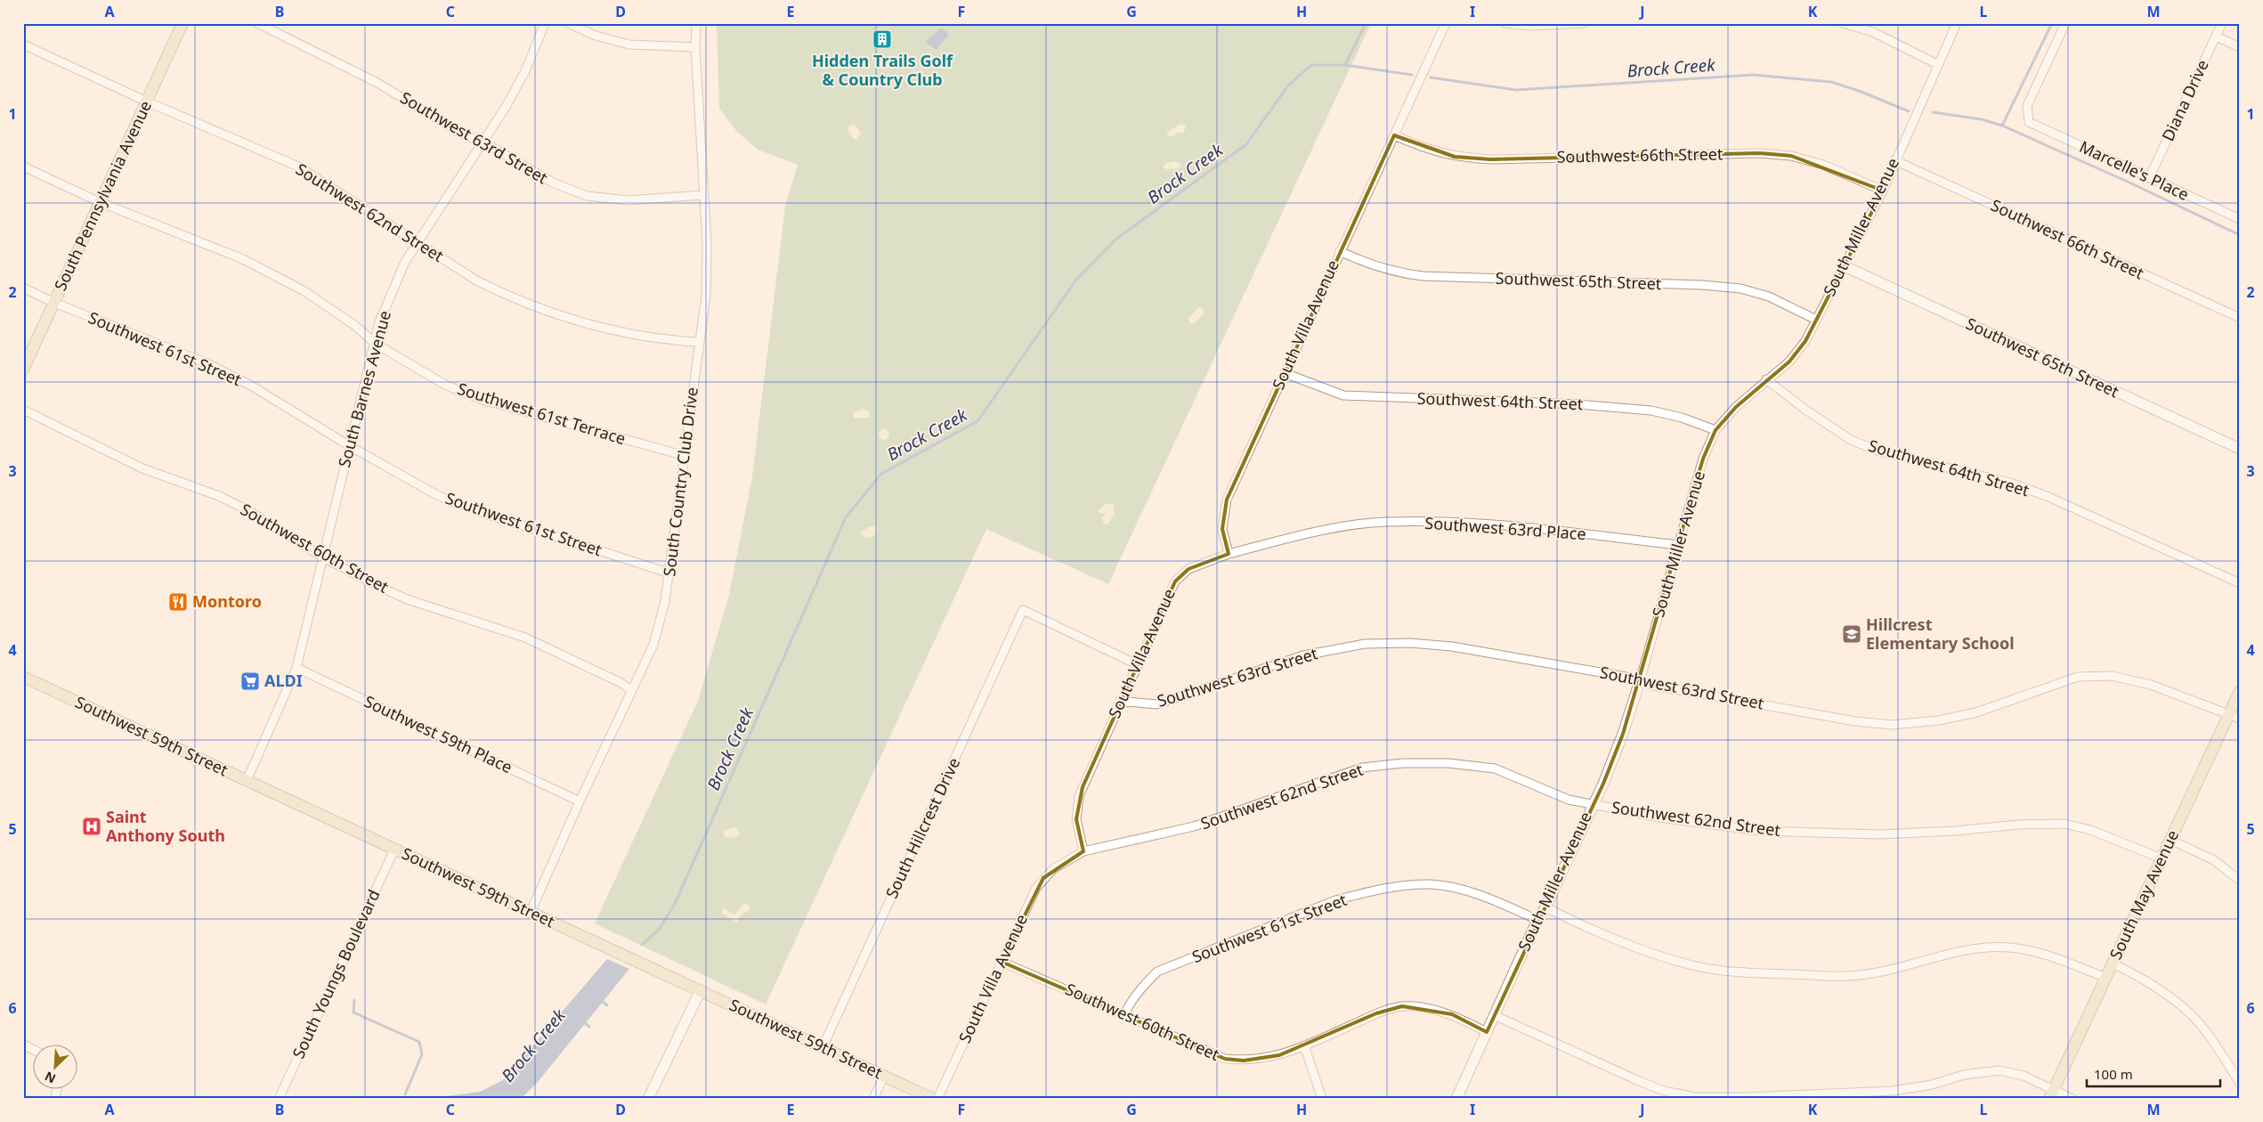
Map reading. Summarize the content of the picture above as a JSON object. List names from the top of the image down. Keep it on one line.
{"streets":{"main road":["South Pennsylvania Avenue","Southwest 59th Street","South May Avenue"],"street":["Diana Drive","Southwest 63rd Street","Southwest 66th Street","Marcelle's Place","Southwest 62nd Street","South Miller Avenue","Southwest 65th Street","South Villa Avenue","Southwest 61st Street","South Barnes Avenue","Southwest 64th Street","Southwest 61st Terrace","South Country Club Drive","Southwest 63rd Place","Southwest 60th Street","Southwest 59th Place","South Hillcrest Drive","South Youngs Boulevard"]},"crossings":[["Diana Drive","Marcelle's Place"],["Southwest 63rd Street","South Miller Avenue"],["Southwest 63rd Street","South Villa Avenue"],["Southwest 63rd Street","South Barnes Avenue"],["Southwest 63rd Street","South Country Club Drive"],["Southwest 63rd Street","South May Avenue"],["Southwest 66th Street","South Miller Avenue"],["Southwest 66th Street","South Villa Avenue"],["South Pennsylvania Avenue","Southwest 62nd Street"],["South Pennsylvania Avenue","Southwest 61st Street"],["South Pennsylvania Avenue","Southwest 61st Terrace"],["Southwest 62nd Street","South Miller Avenue"],["Southwest 62nd Street","South Villa Avenue"],["Southwest 62nd Street","South Barnes Avenue"],["Southwest 62nd Street","South Country Club Drive"],["Southwest 62nd Street","South May Avenue"],["South Miller Avenue","Southwest 65th Street"],["South Miller Avenue","Southwest 61st Street"],["South Miller Avenue","Southwest 64th Street"],["South Miller Avenue","Southwest 63rd Place"],["South Miller Avenue","Southwest 60th Street"],["Southwest 65th Street","South Villa Avenue"],["South Villa Avenue","Southwest 64th Street"],["South Villa Avenue","Southwest 63rd Place"],["South Villa Avenue","Southwest 60th Street"],["South Villa Avenue","South Hillcrest Drive"],["Southwest 61st Street","South Barnes Avenue"],["Southwest 61st Street","South Country Club Drive"],["Southwest 61st Street","Southwest 60th Street"],["South Barnes Avenue","Southwest 61st Terrace"],["South Barnes Avenue","Southwest 60th Street"],["South Barnes Avenue","Southwest 59th Place"],["South Barnes Avenue","Southwest 59th Street"],["Southwest 61st Terrace","South Country Club Drive"],["South Country Club Drive","Southwest 60th Street"],["South Country Club Drive","Southwest 59th Place"],["South Country Club Drive","Southwest 59th Street"],["Southwest 59th Street","South Hillcrest Drive"],["Southwest 59th Street","South Youngs Boulevard"]],"water":["Brock Creek"],"places":{"building":["Hidden Trails Golf & Country Club"],"restaurant":["Montoro"],"school or university":["Hillcrest Elementary School"],"supermarket":["ALDI"],"hospital":["Saint Anthony South"]},"scale_bar":"100 m","north":"bottom left","grid":{"columns":["A","B","C","D","E","F","G","H","I","J","K","L","M"],"rows":["1","2","3","4","5","6"]}}
